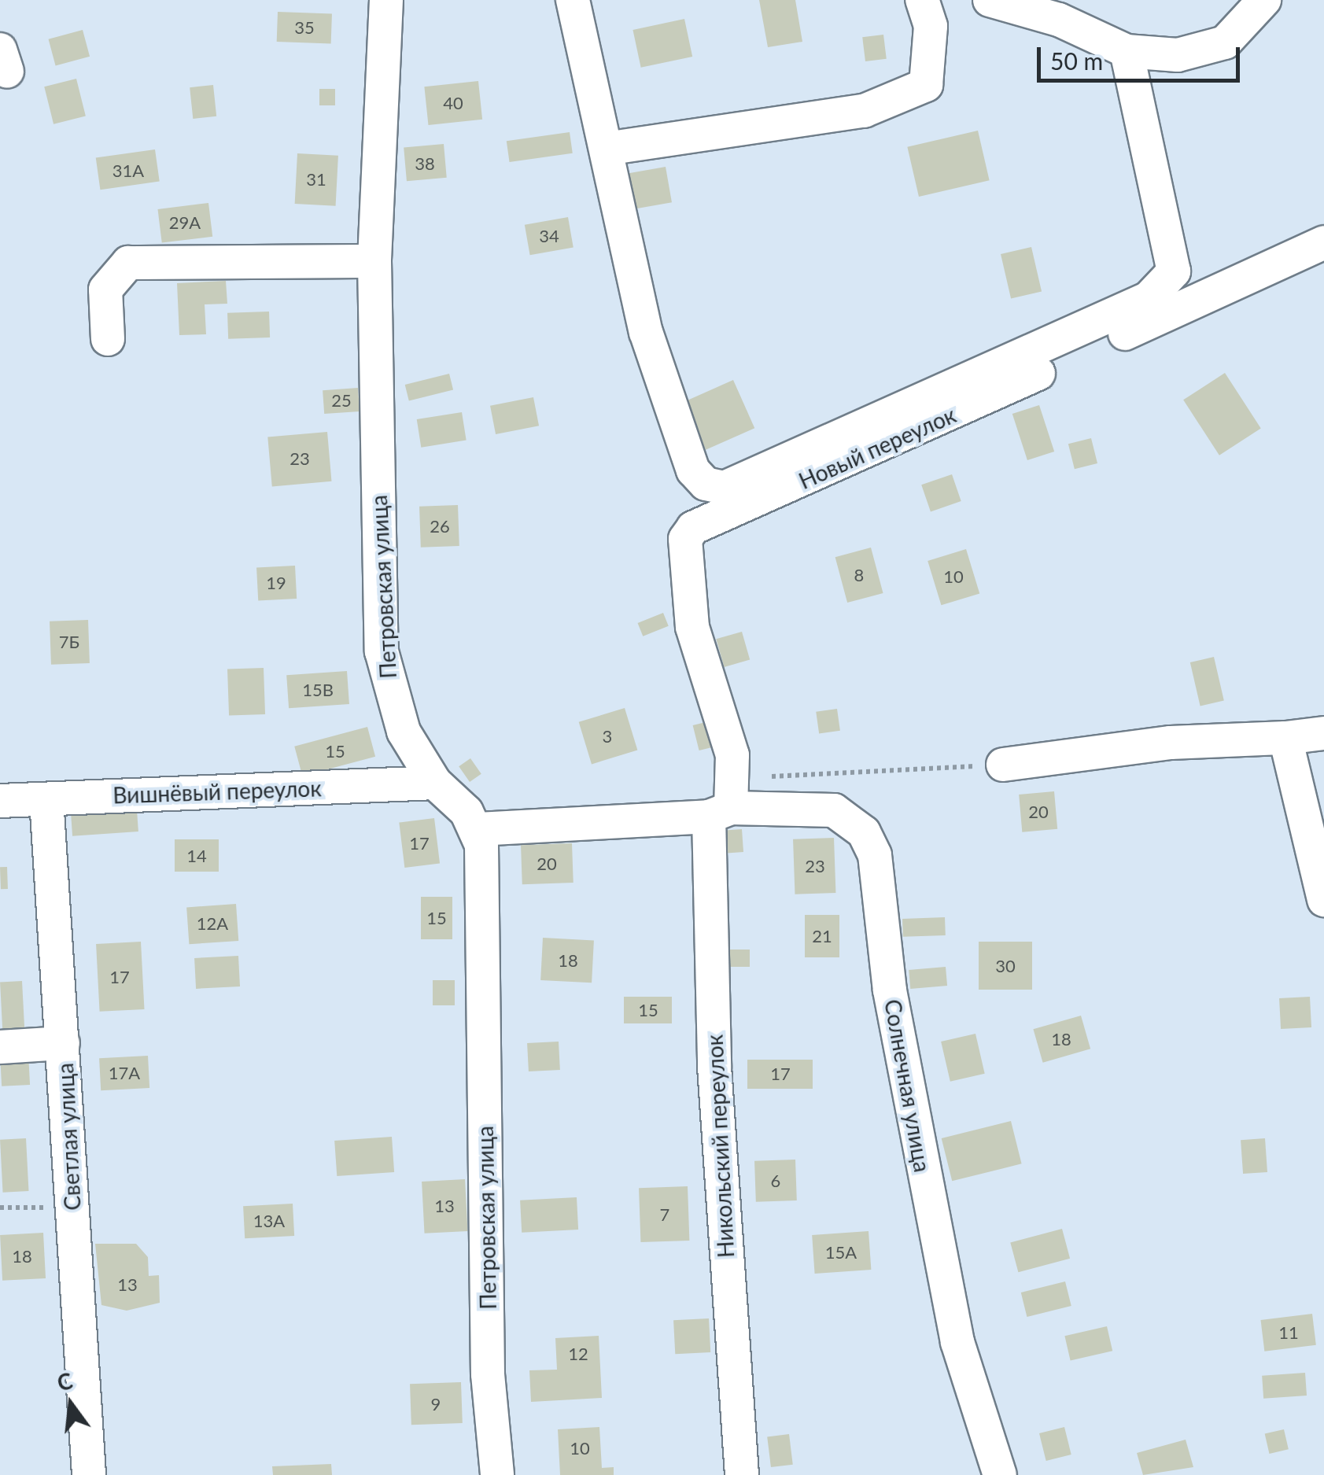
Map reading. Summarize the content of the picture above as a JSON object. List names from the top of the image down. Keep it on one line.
{"streets":{"street":["Новый переулок","Петровская улица","Вишнёвый переулок","Солнечная улица","Светлая улица","Никольский переулок"]},"crossings":[["Новый переулок","Солнечная улица"],["Новый переулок","Никольский переулок"],["Петровская улица","Вишнёвый переулок"],["Петровская улица","Солнечная улица"],["Вишнёвый переулок","Светлая улица"],["Солнечная улица","Никольский переулок"]],"house_numbers":["35","40","38","31А","31","29А","34","25","23","26","8","10","19","7Б","15В","3","15","20","17","14","20","23","15","12А","21","18","30","17","15","18","17А","17","6","13","7","13А","15А","18","13","11","12","9","10"],"scale_bar":"50 m","north":"top"}
